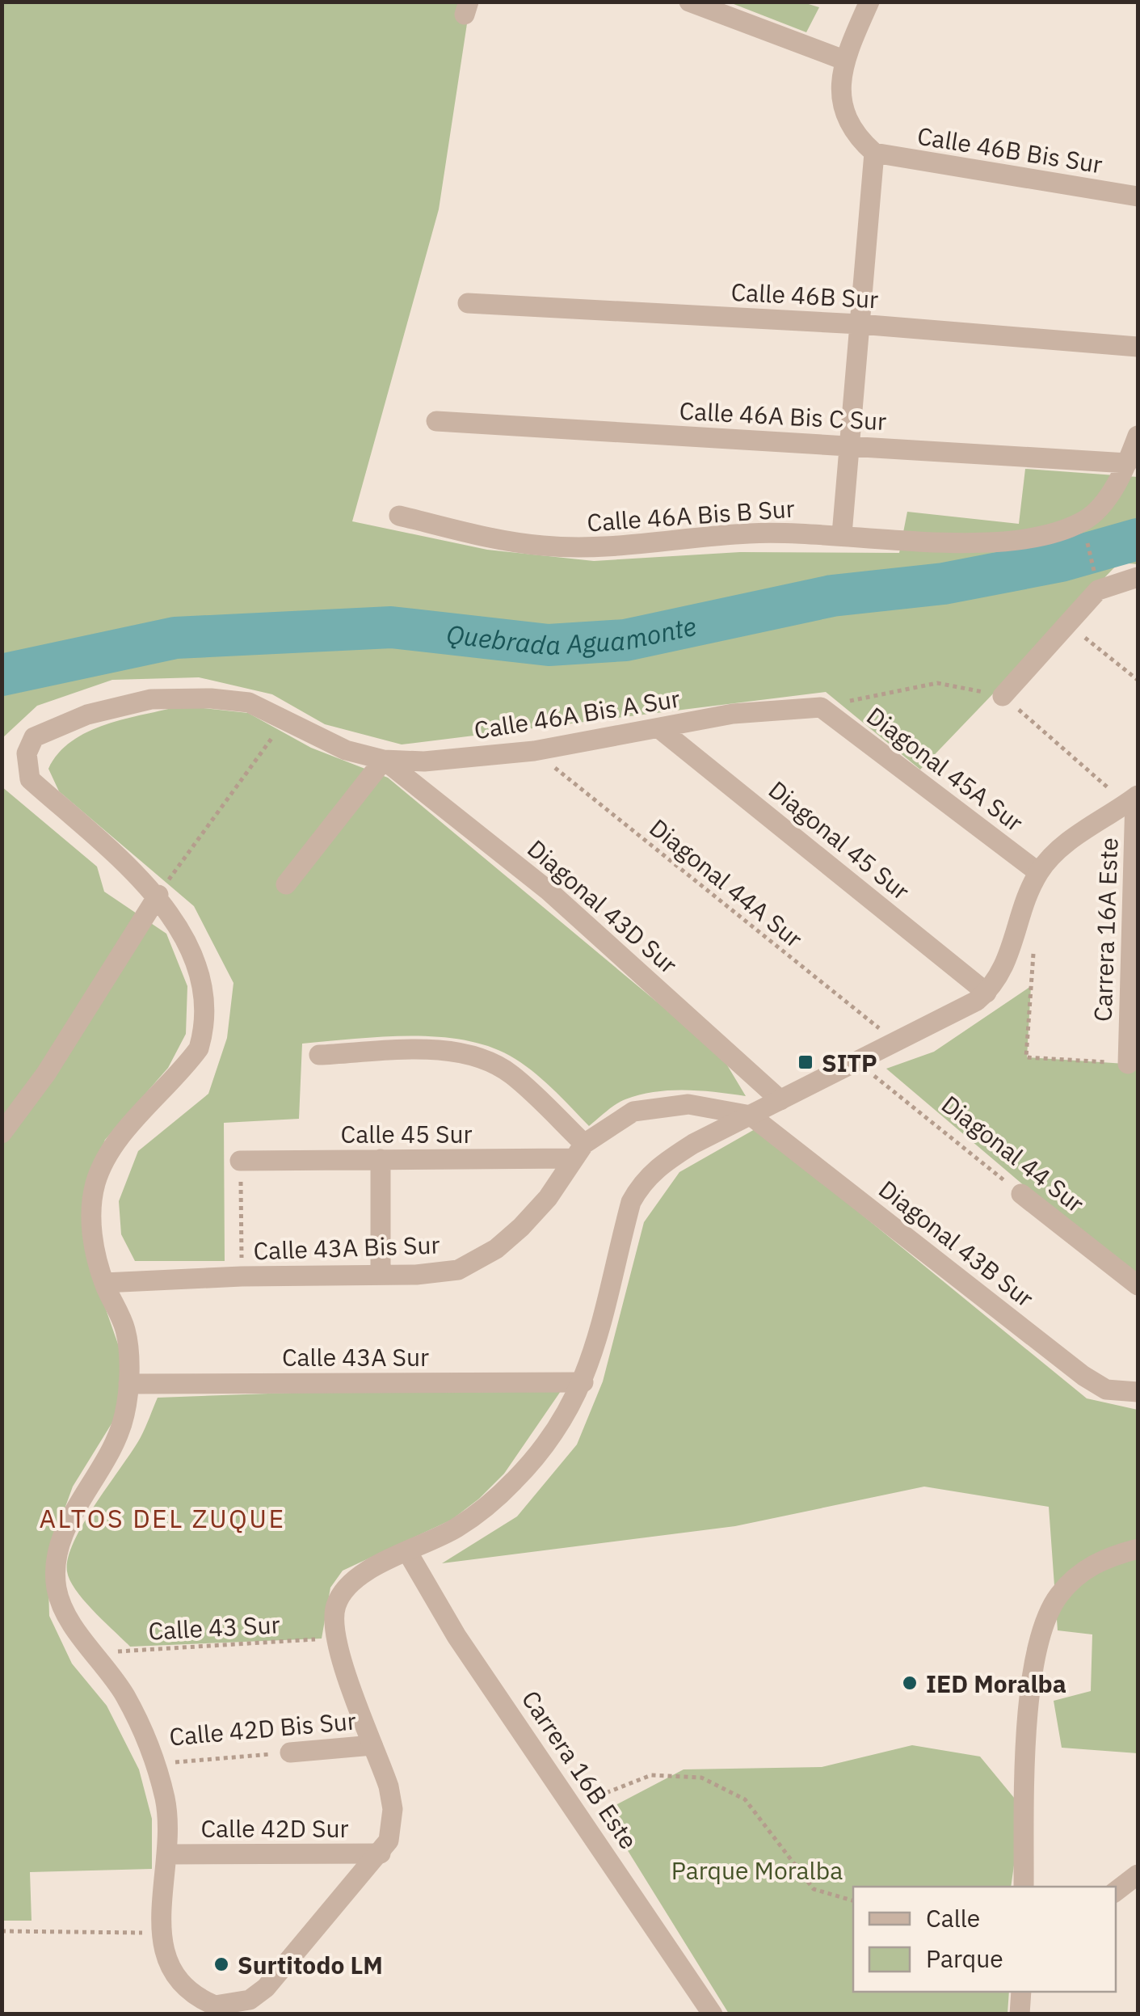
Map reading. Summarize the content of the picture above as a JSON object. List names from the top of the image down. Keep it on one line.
{"streets":{"street":["Calle 46B Bis Sur","Calle 46B Sur","Calle 46A Bis C Sur","Calle 46A Bis B Sur","Calle 46A Bis A Sur","Diagonal 45A Sur","Diagonal 45 Sur","Diagonal 43D Sur","Carrera 16A Este","Calle 45 Sur","Diagonal 44 Sur","Diagonal 43B Sur","Calle 43A Bis Sur","Calle 43A Sur","Calle 42D Bis Sur","Carrera 16B Este","Calle 42D Sur"],"path":["Diagonal 44A Sur","Calle 43 Sur"]},"crossings":[["Calle 46A Bis C Sur","Calle 46A Bis B Sur"],["Calle 46A Bis A Sur","Diagonal 45A Sur"],["Calle 46A Bis A Sur","Diagonal 45 Sur"],["Calle 46A Bis A Sur","Diagonal 44A Sur"],["Calle 46A Bis A Sur","Diagonal 43D Sur"],["Calle 45 Sur","Calle 43A Bis Sur"]],"districts":["ALTOS DEL ZUQUE"],"water":["Quebrada Aguamonte"],"parks":["Parque Moralba"],"places":{"transit":["SITP"],"other":["IED Moralba","Surtitodo LM"]},"legend":["Calle","Parque"]}
